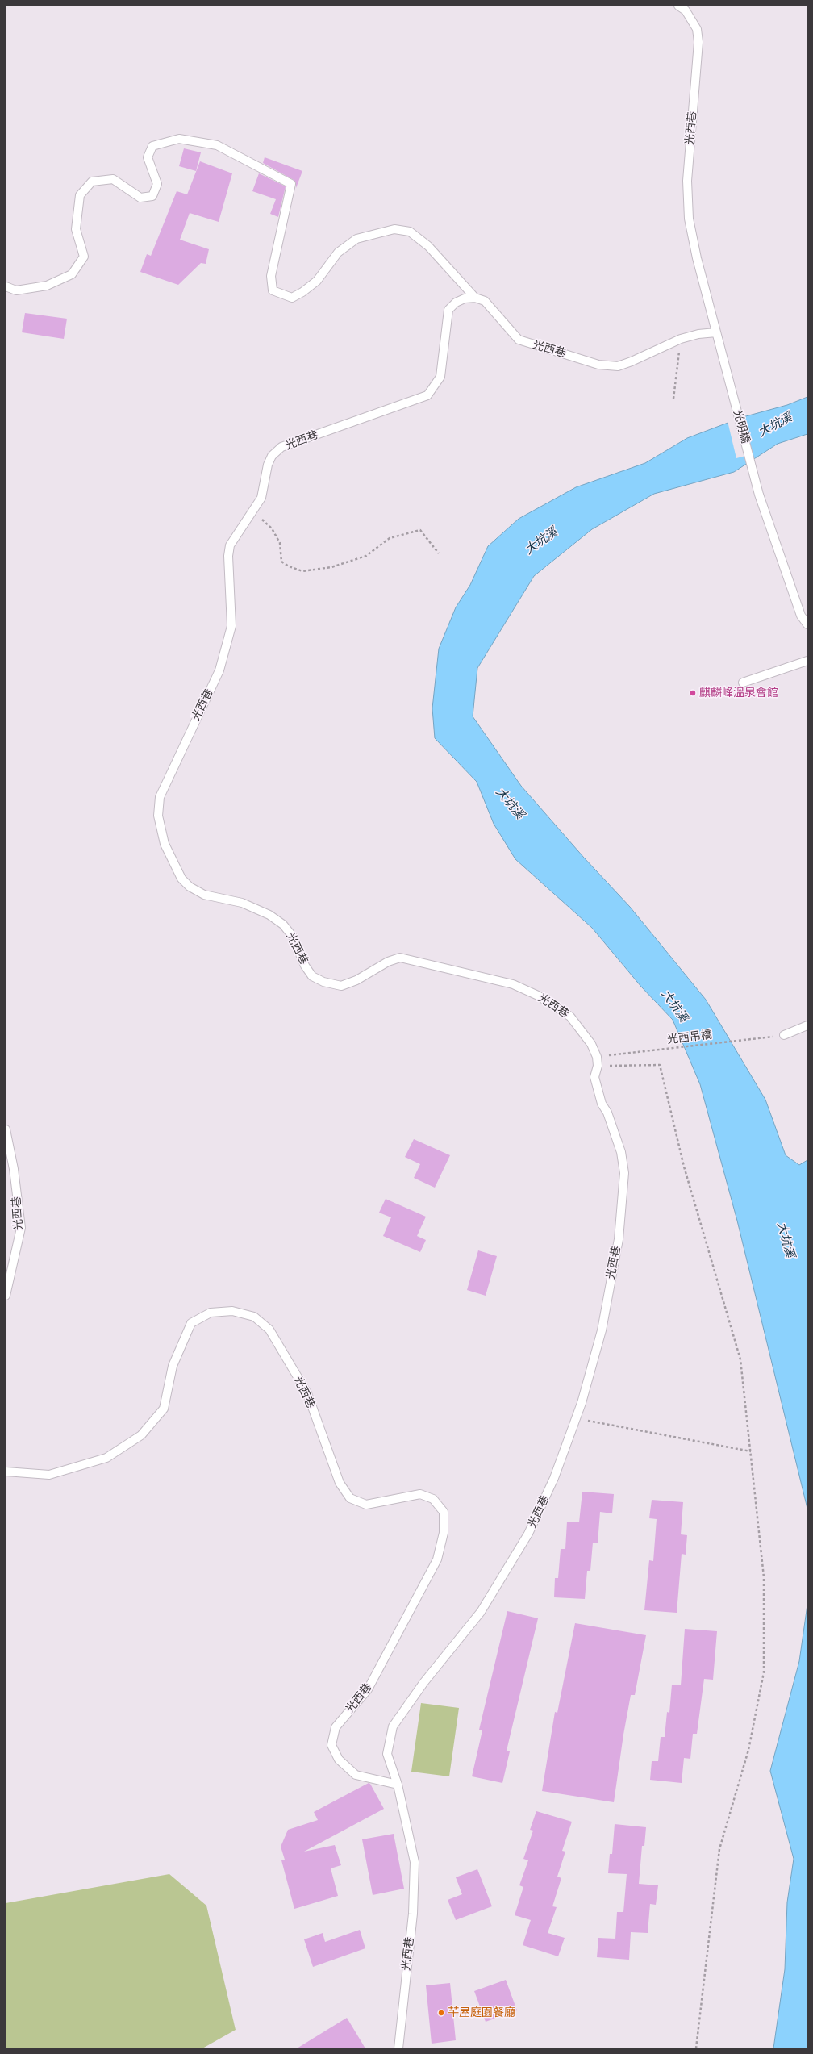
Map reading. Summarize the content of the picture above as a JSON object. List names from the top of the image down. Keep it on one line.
{"streets":{"lane":["光西巷","光明橋"],"path":["光西吊橋"]},"crossings":[["光西巷","光明橋"],["光西巷","光西吊橋"]],"water":["大坑溪"],"places":["麒麟峰溫泉會館","芊屋庭園餐廳"]}
